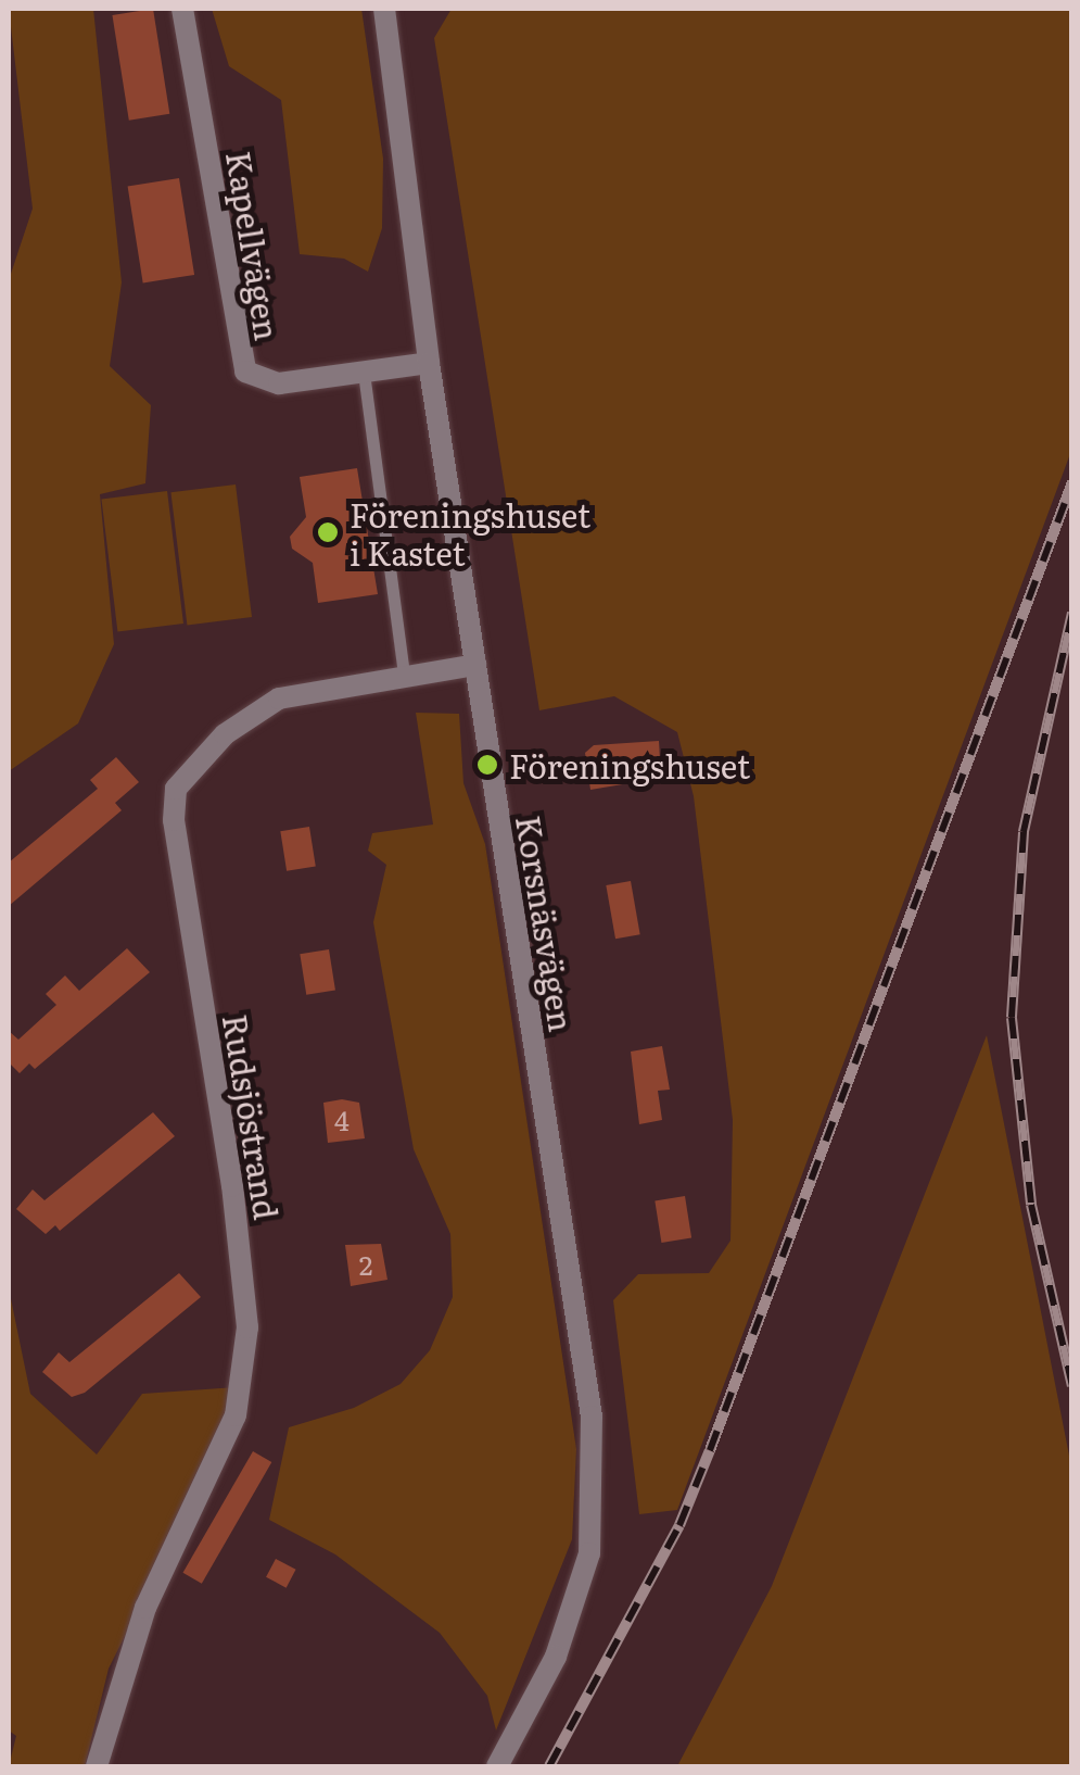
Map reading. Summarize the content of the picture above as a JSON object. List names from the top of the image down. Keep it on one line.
{"streets":{"street":["Kapellvägen","Korsnäsvägen","Rudsjöstrand"]},"crossings":[["Kapellvägen","Korsnäsvägen"],["Korsnäsvägen","Rudsjöstrand"]],"places":["Föreningshuset i Kastet","Föreningshuset"],"house_numbers":["4","2"]}
